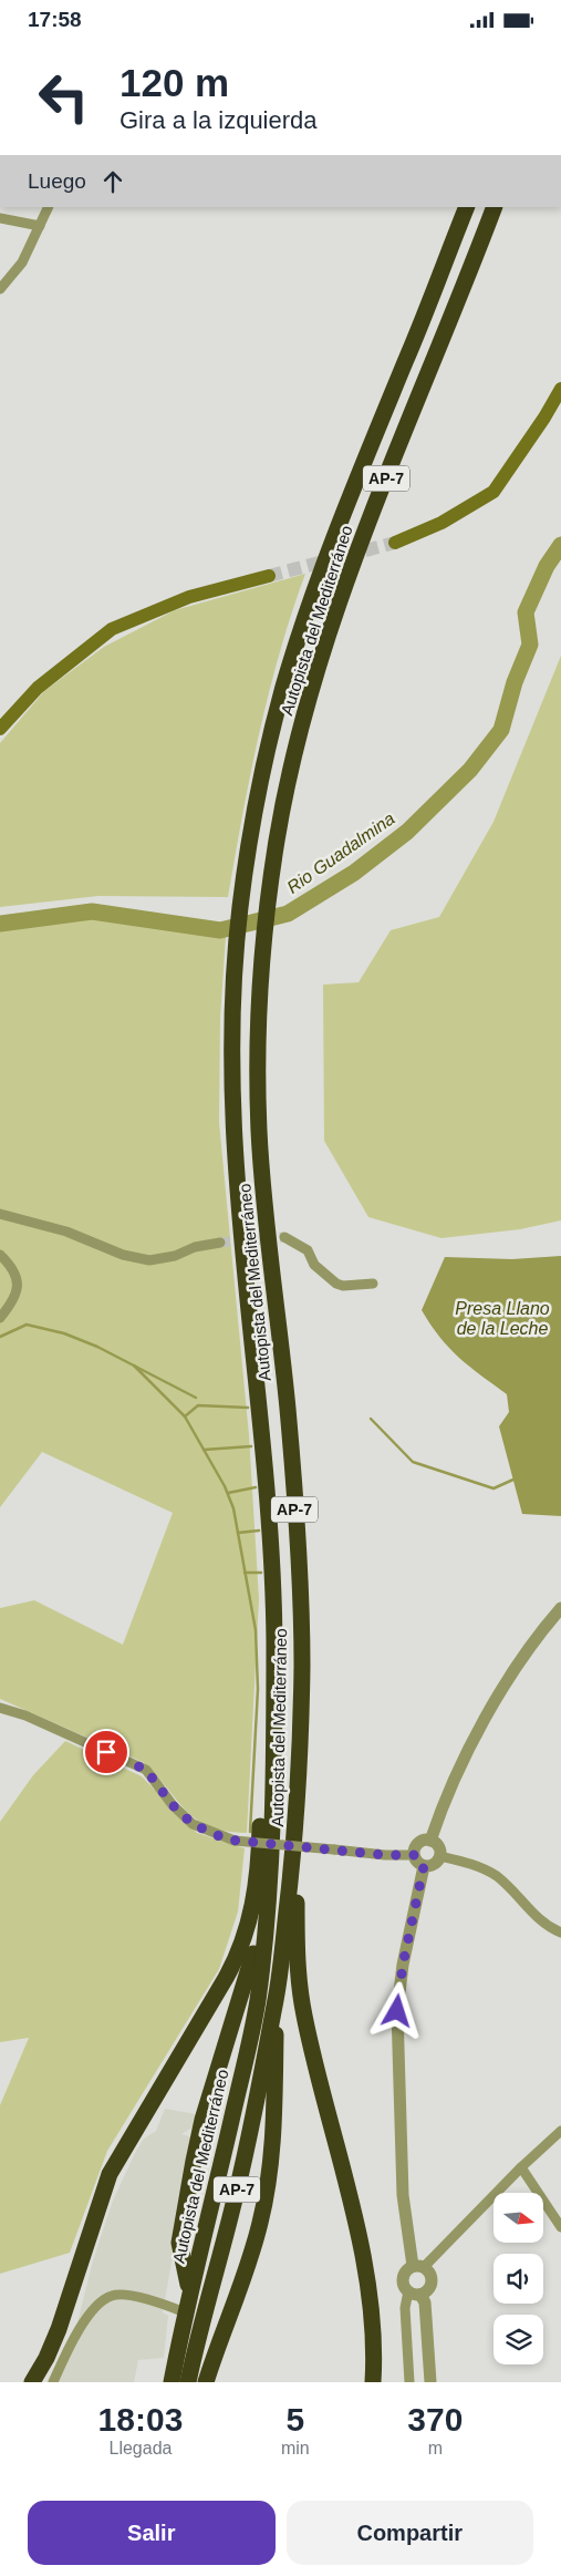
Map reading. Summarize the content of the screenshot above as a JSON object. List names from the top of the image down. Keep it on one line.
{"streets":{"highway":["AP-7","Autopista del Mediterráneo"]},"water":["Rio Guadalmina","Presa Llano de la Leche"],"north":"right","page":{"status":"17:58","turn":["120 m","Gira a la izquierda"],"then":"Luego","eta":["18:03","Llegada","5","min","370","m"],"buttons":["Salir","Compartir"]}}
